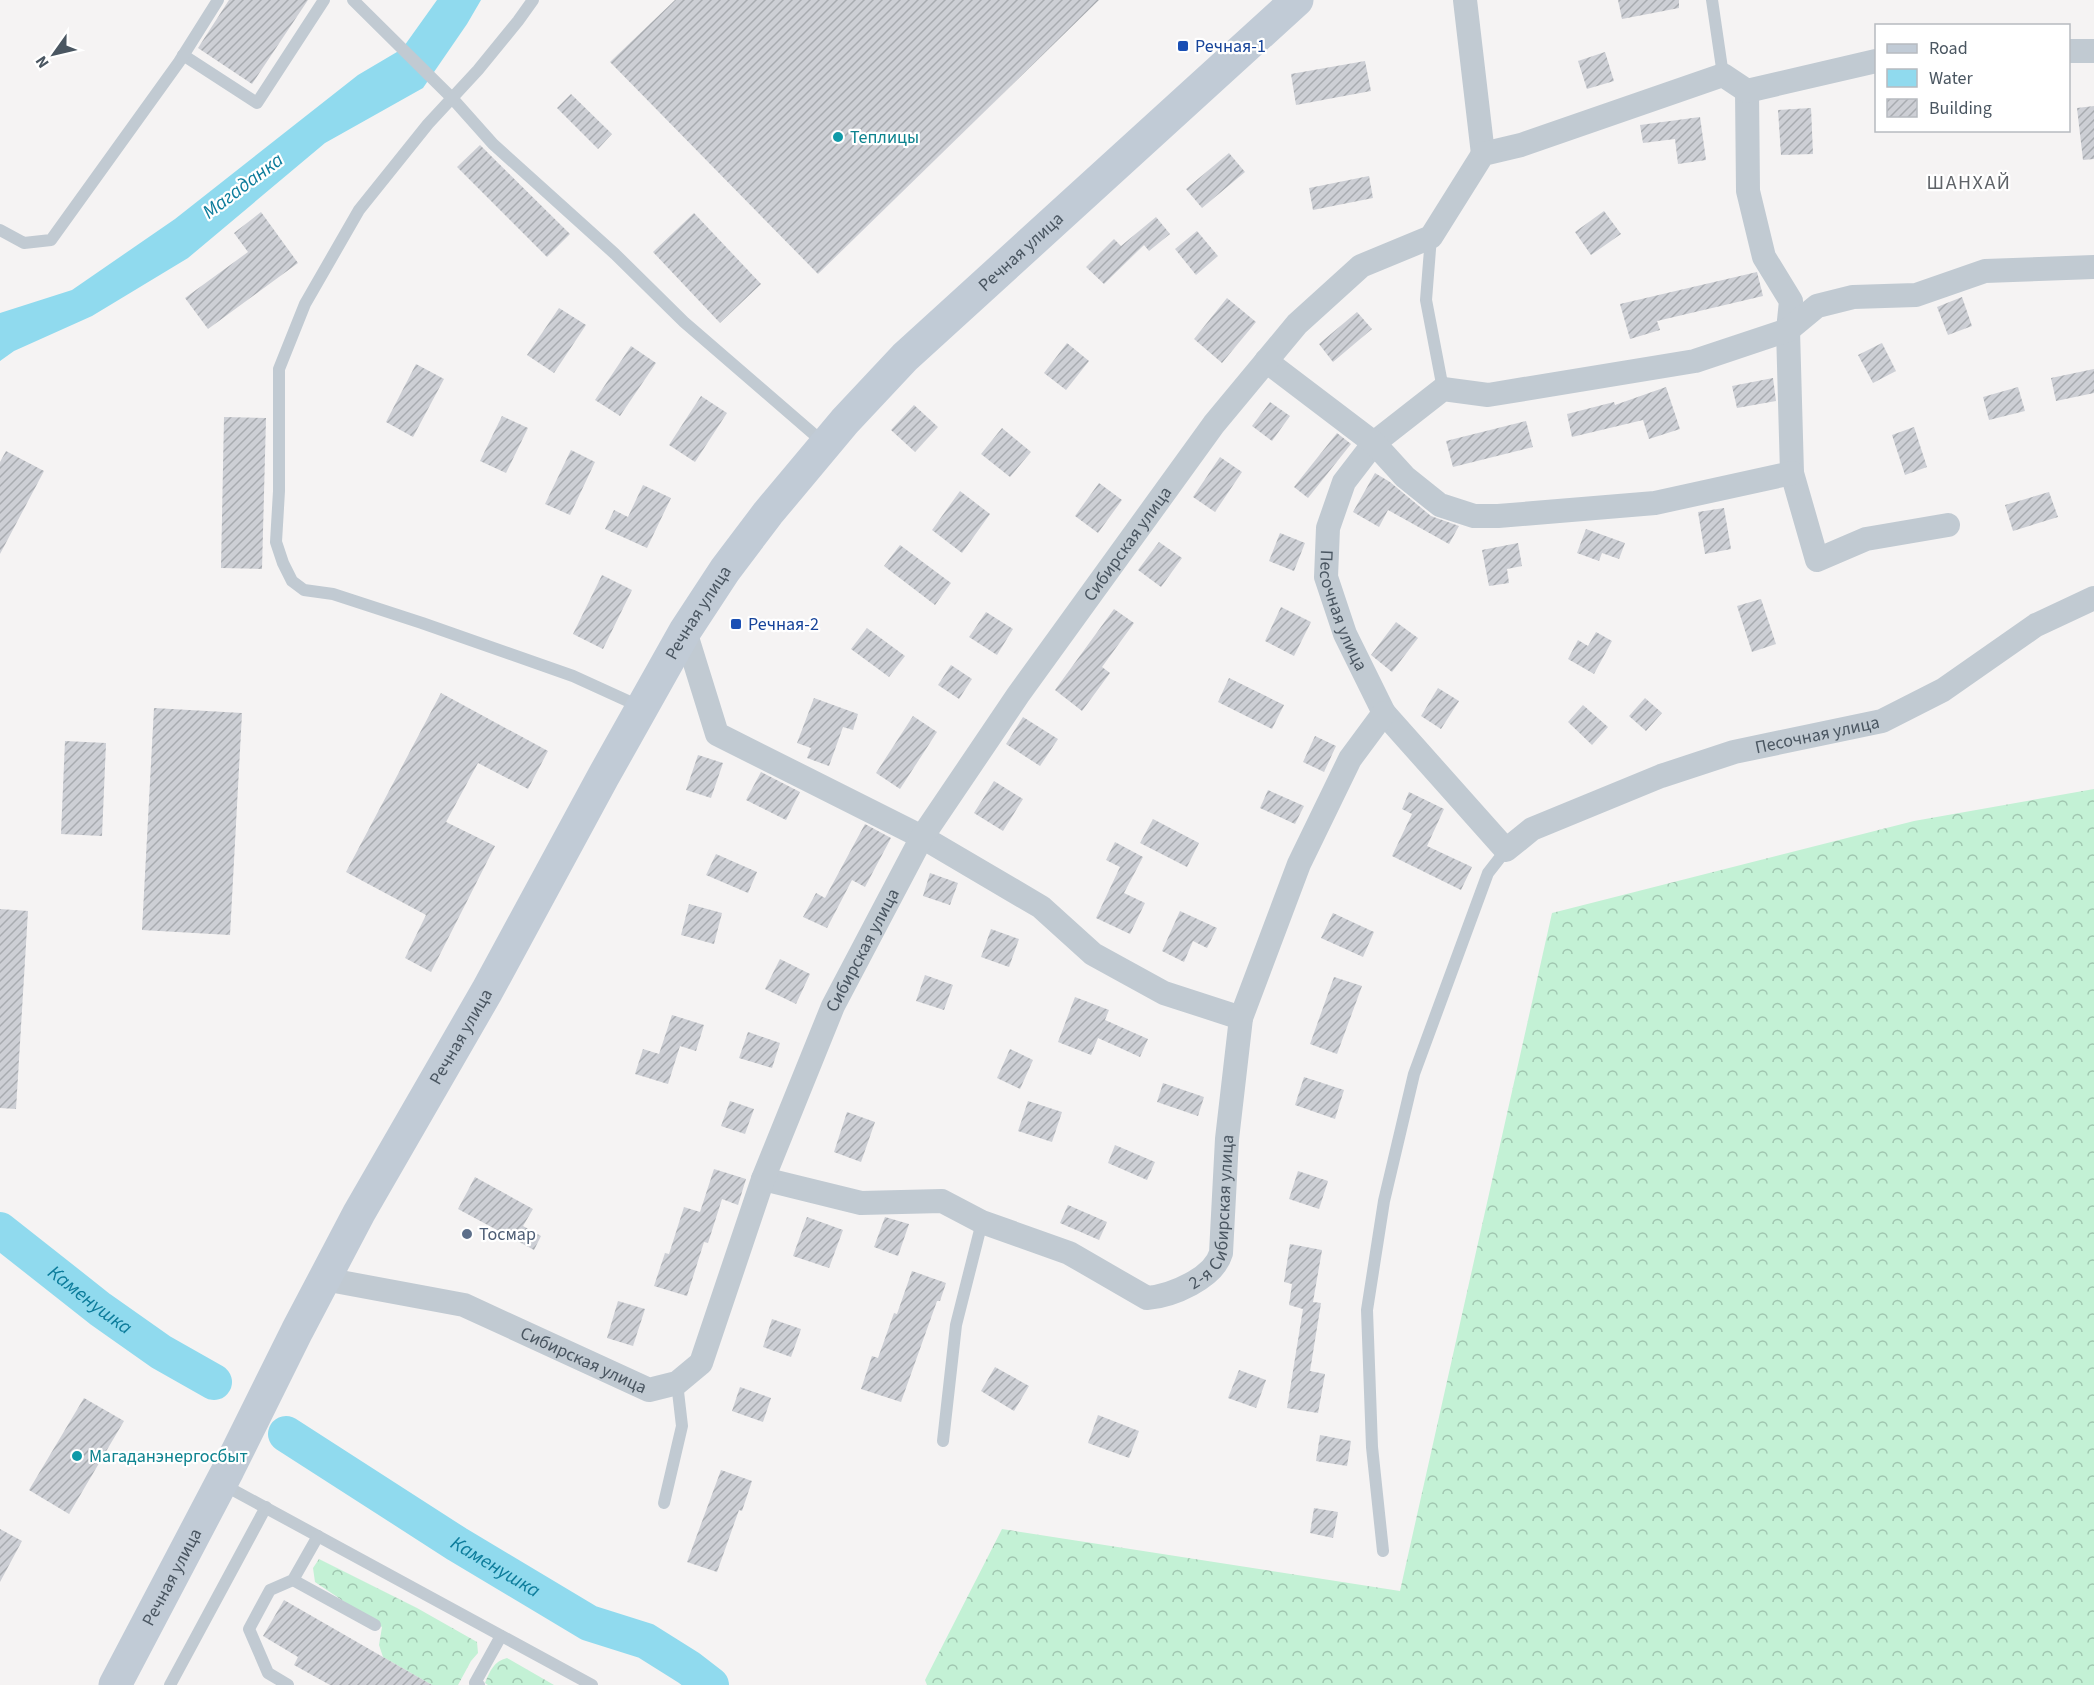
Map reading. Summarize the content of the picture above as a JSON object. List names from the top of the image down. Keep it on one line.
{"streets":{"main road":["Речная улица"],"street":["Сибирская улица","Песочная улица","2-я Сибирская улица"]},"crossings":[["Речная улица","Сибирская улица"],["Сибирская улица","2-я Сибирская улица"],["Песочная улица","2-я Сибирская улица"]],"districts":["ШАНХАЙ"],"water":["Магаданка","Каменушка"],"places":{"transit":["Речная-1","Речная-2"],"other":["Теплицы","Тосмар","Магаданэнергосбыт"]},"legend":["Road","Water","Building"],"north":"bottom left"}
